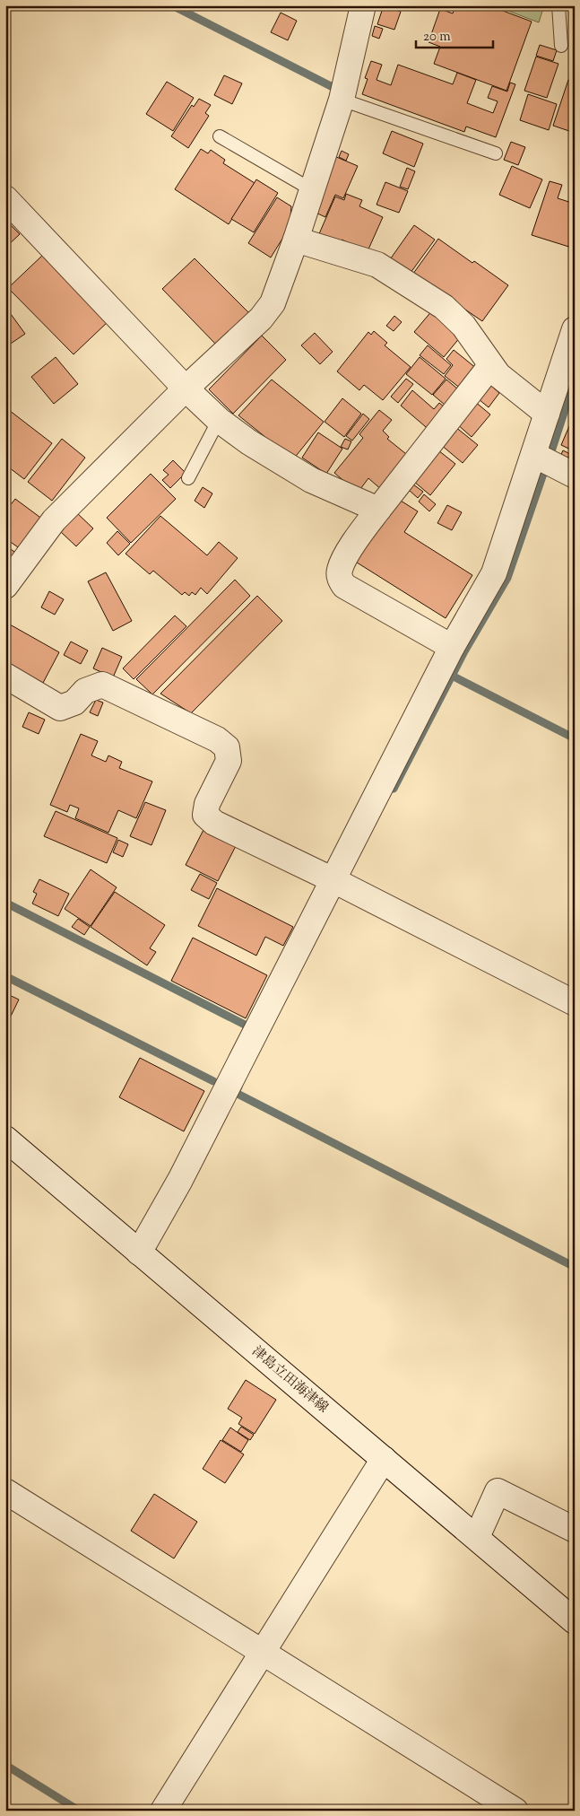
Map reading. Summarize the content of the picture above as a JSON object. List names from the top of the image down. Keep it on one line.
{"streets":{"street":["津島立田海津線"]},"scale_bar":"20 m"}
